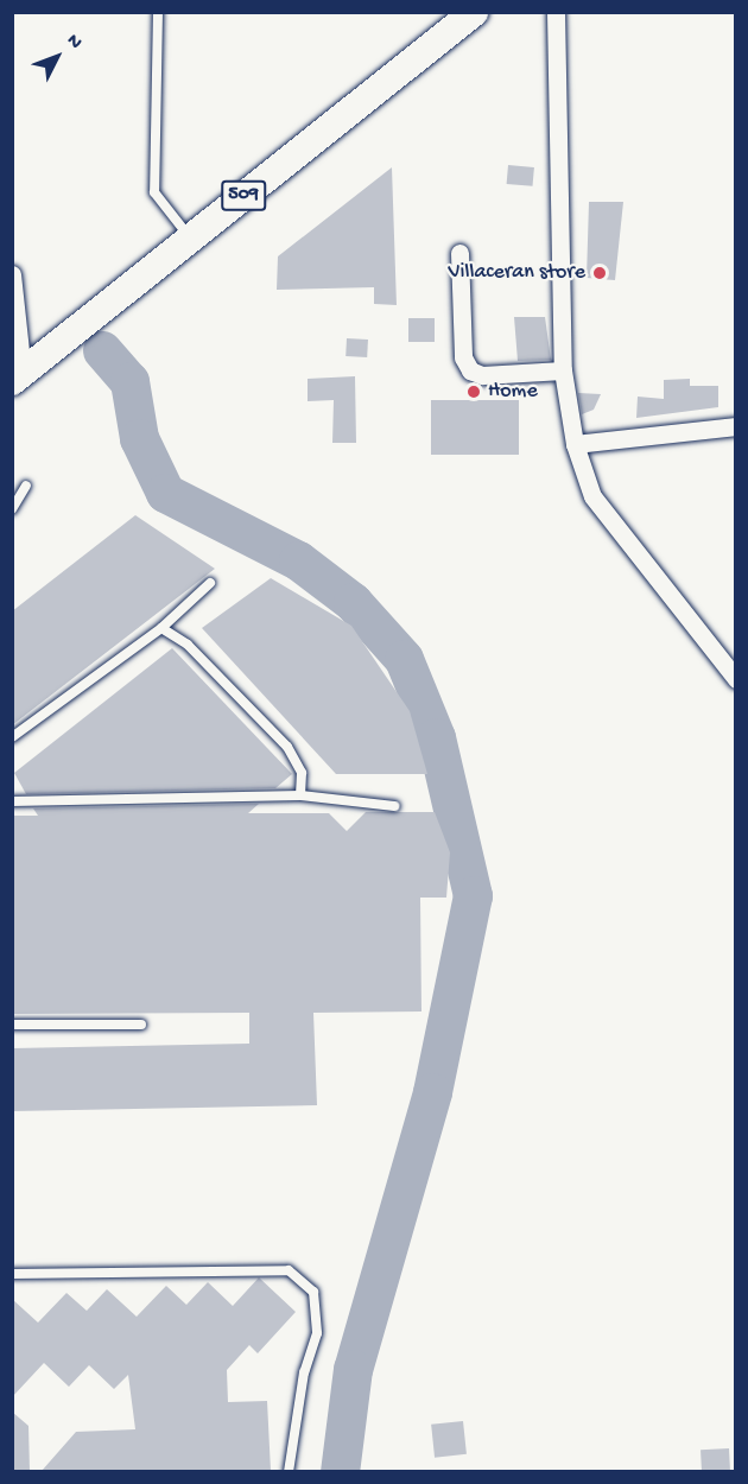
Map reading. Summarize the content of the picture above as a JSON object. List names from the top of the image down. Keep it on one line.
{"streets":{"main road":["509"]},"places":["Villaceran store","Home"],"north":"top right"}
